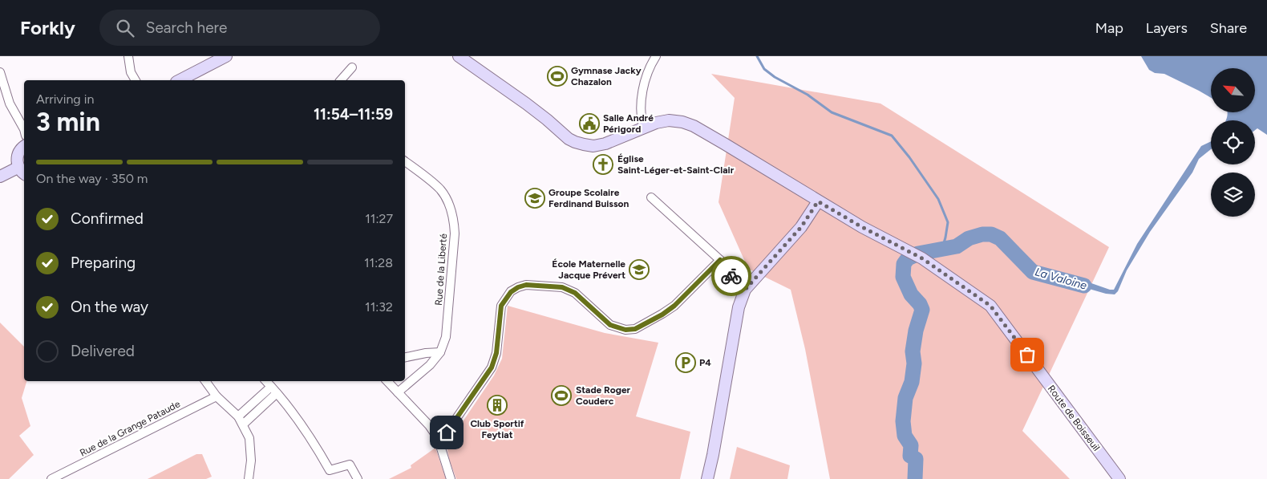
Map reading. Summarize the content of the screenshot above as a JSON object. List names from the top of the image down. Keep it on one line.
{"streets":{"main road":["Route de Boisseuil"],"street":["Rue de la Liberté","Rue de la Grange Pataude"]},"water":["La Valoine"],"places":{"sports":["Gymnase Jacky Chazalon","Stade Roger Couderc"],"public building":["Salle André Périgord"],"church":["Église Saint-Léger-et-Saint-Clair"],"school or university":["Groupe Scolaire Ferdinand Buisson","École Maternelle Jacque Prévert"],"parking":["P4"],"building":["Club Sportif Feytiat"]},"north":"top left","page":{"header":"Forkly","search":"Search here","nav":["Map","Layers","Share"],"heading":["3 min","Arriving in","11:54–11:59"],"bar":"On the way · 350 m","list":[["Confirmed","11:27"],["Preparing","11:28"],["On the way","11:32"],"Delivered"]}}
